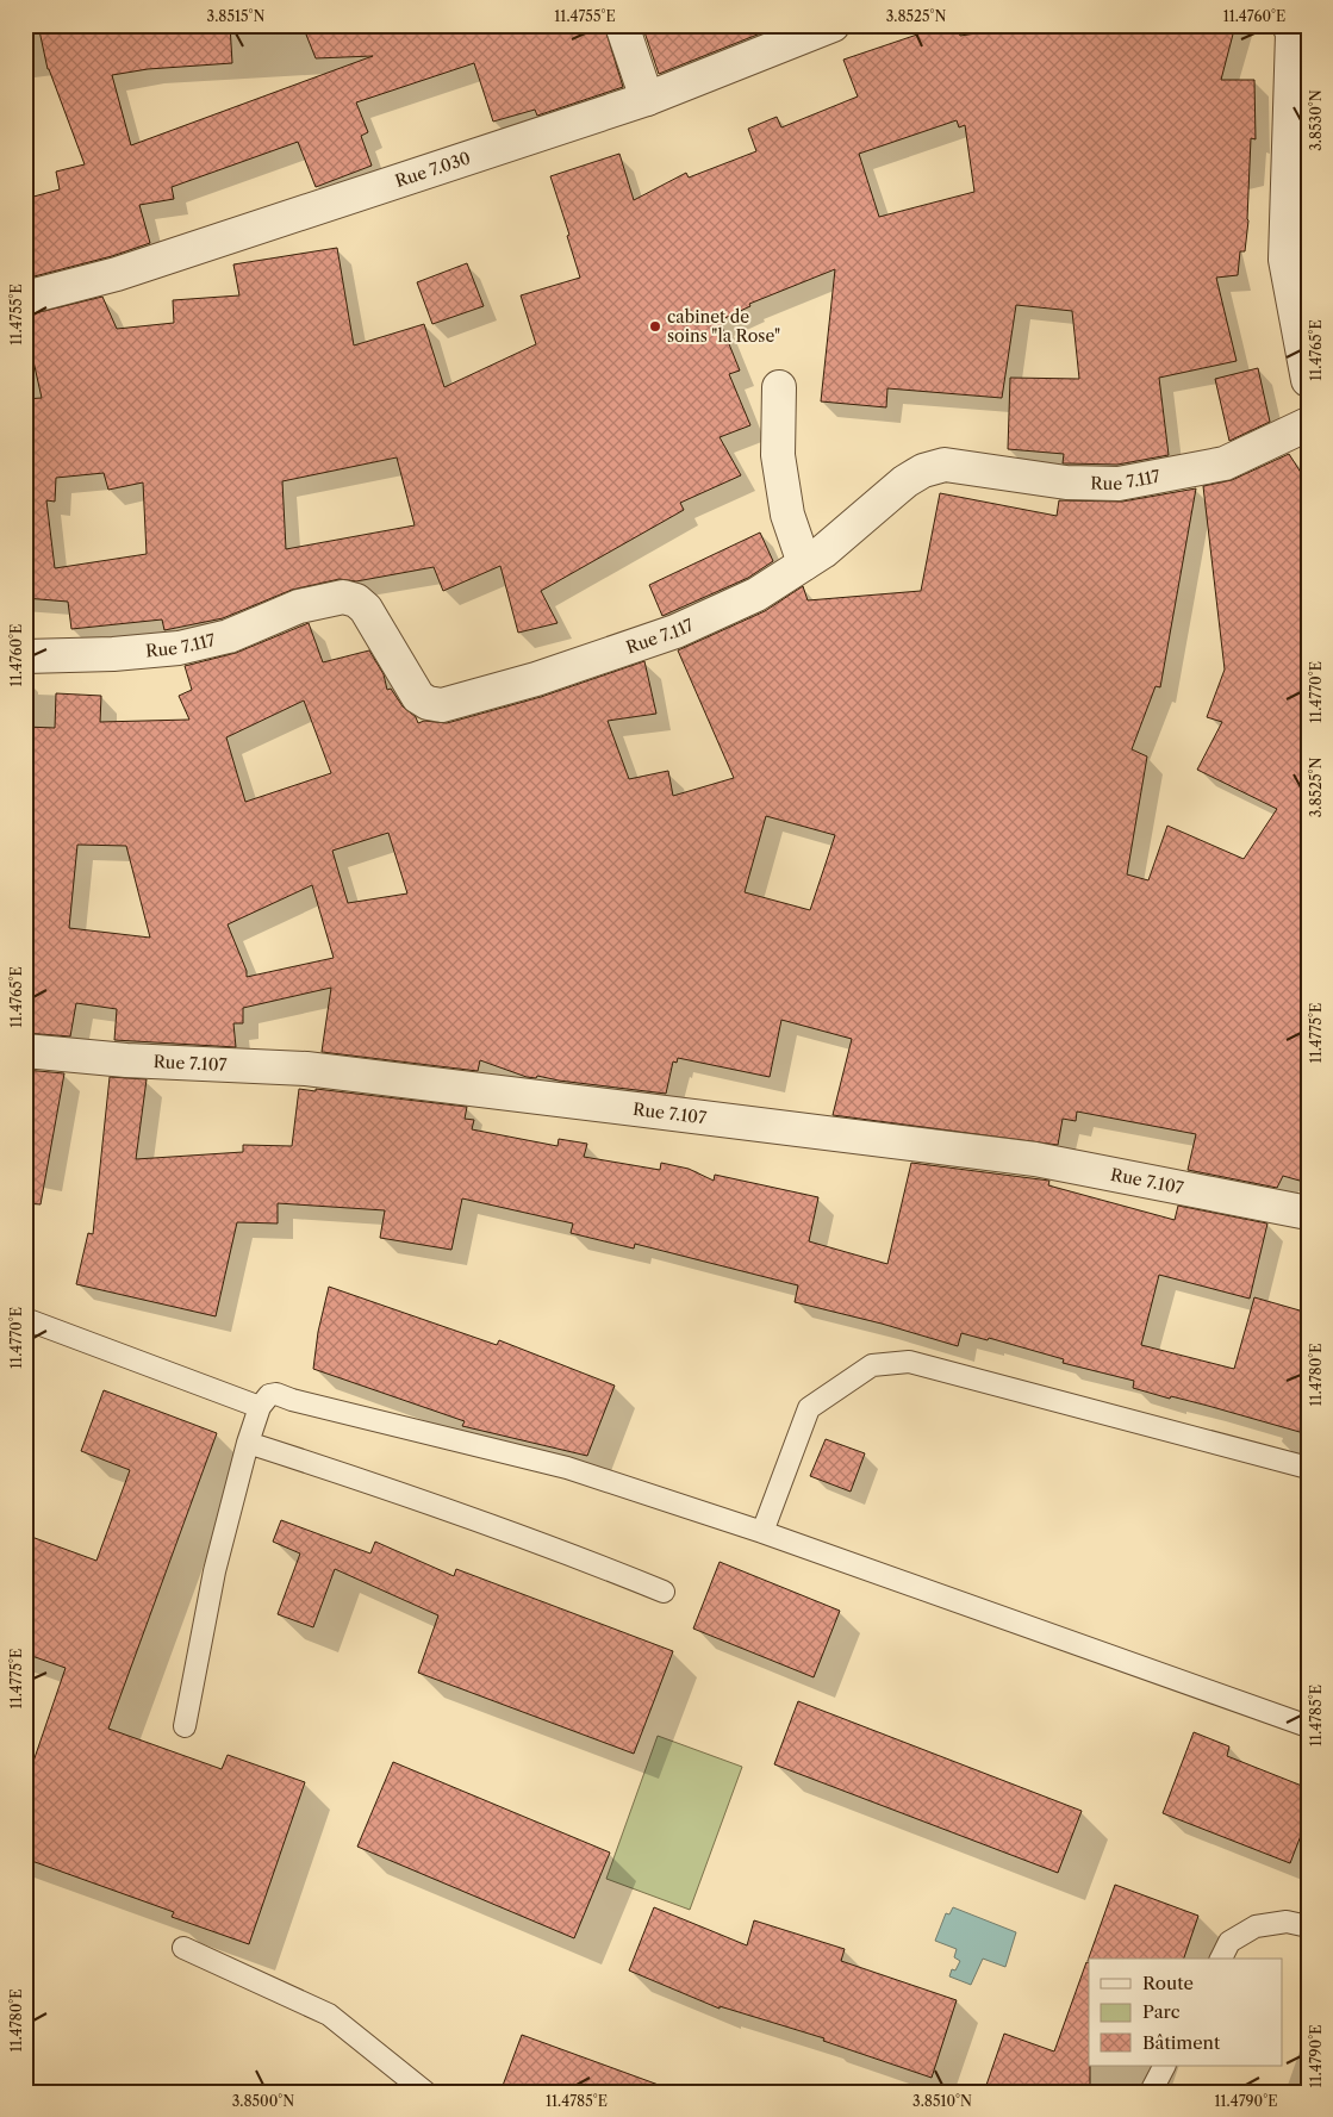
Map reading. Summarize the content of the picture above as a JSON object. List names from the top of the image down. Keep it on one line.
{"streets":{"street":["Rue 7.030","Rue 7.117","Rue 7.107"]},"places":["cabinet de soins \"la Rose\""],"legend":["Route","Parc","Bâtiment"],"coordinates":["3.8515°N","11.4755°E","3.8525°N","11.4760°E","3.8530°N","11.4765°E","11.4770°E","11.4775°E","11.4780°E","11.4785°E","11.4790°E","3.8500°N","3.8510°N"]}
